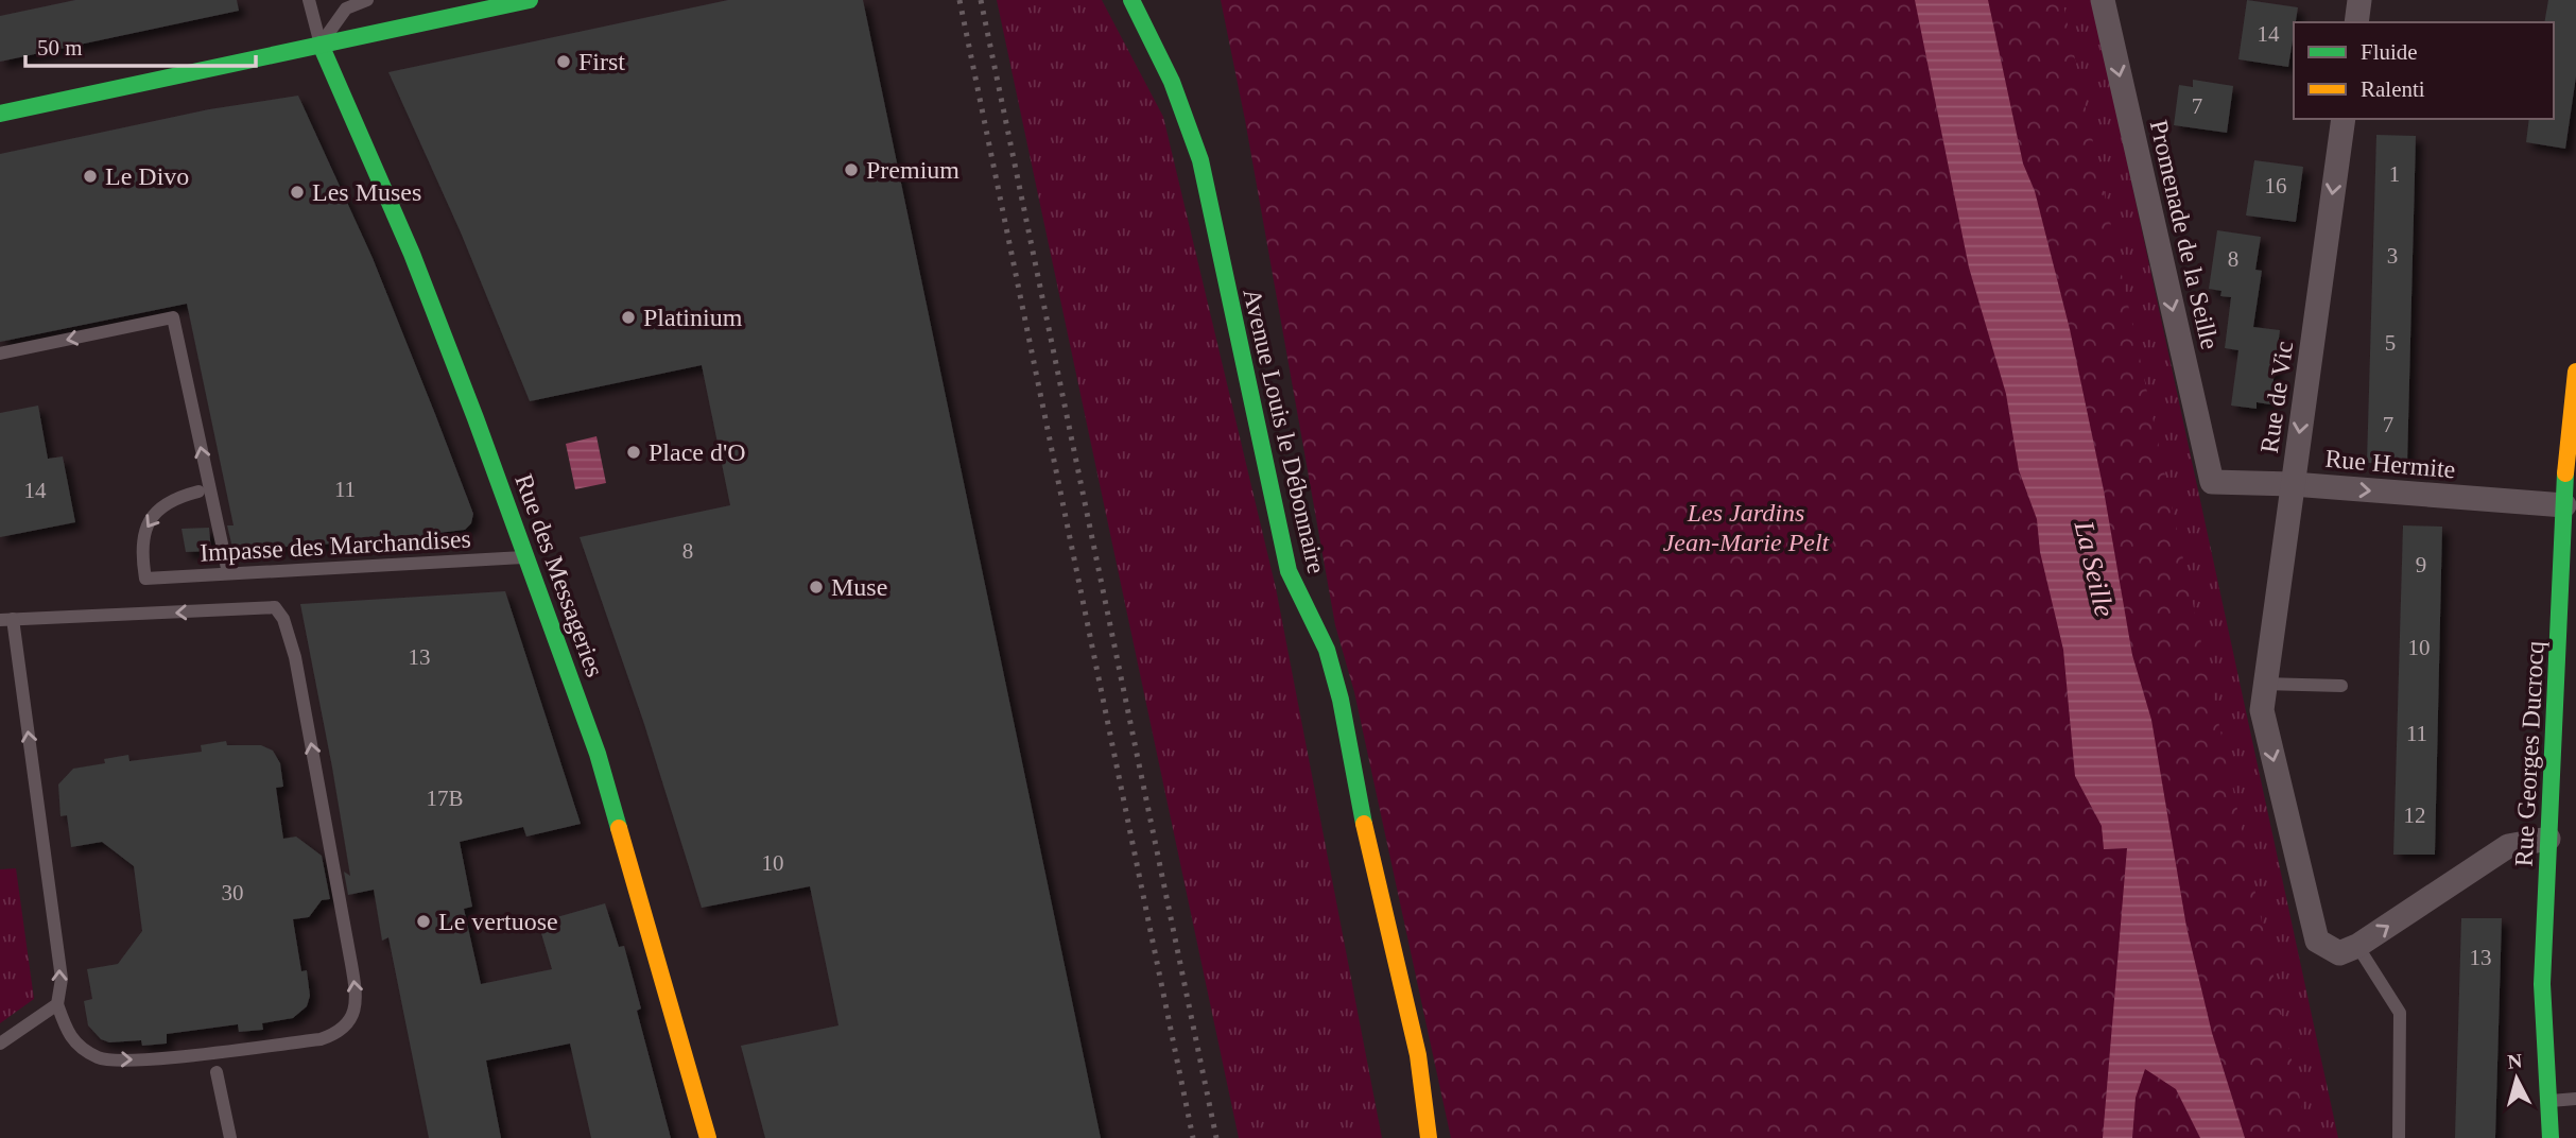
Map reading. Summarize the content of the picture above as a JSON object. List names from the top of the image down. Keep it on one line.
{"streets":{"street":["Promenade de la Seille","Rue de Vic","Avenue Louis le Débonnaire","Rue Hermite","Rue des Messageries","Rue Georges Ducrocq"],"lane":["Impasse des Marchandises"]},"crossings":[["Promenade de la Seille","Rue Hermite"],["Rue de Vic","Rue Hermite"],["Rue Hermite","Rue Georges Ducrocq"],["Impasse des Marchandises","Rue des Messageries"]],"one_way":["Promenade de la Seille","Rue de Vic","Rue Hermite"],"water":["La Seille"],"parks":["Les Jardins Jean-Marie Pelt"],"places":["First","Premium","Le Divo","Les Muses","Platinium","Place d'O","Muse","Le vertuose"],"house_numbers":["14","7","1","16","3","8","5","7","11","14","8","9","10","13","11","17B","12","10","30","13"],"legend":["Fluide","Ralenti"],"scale_bar":"50 m","north":"top"}
